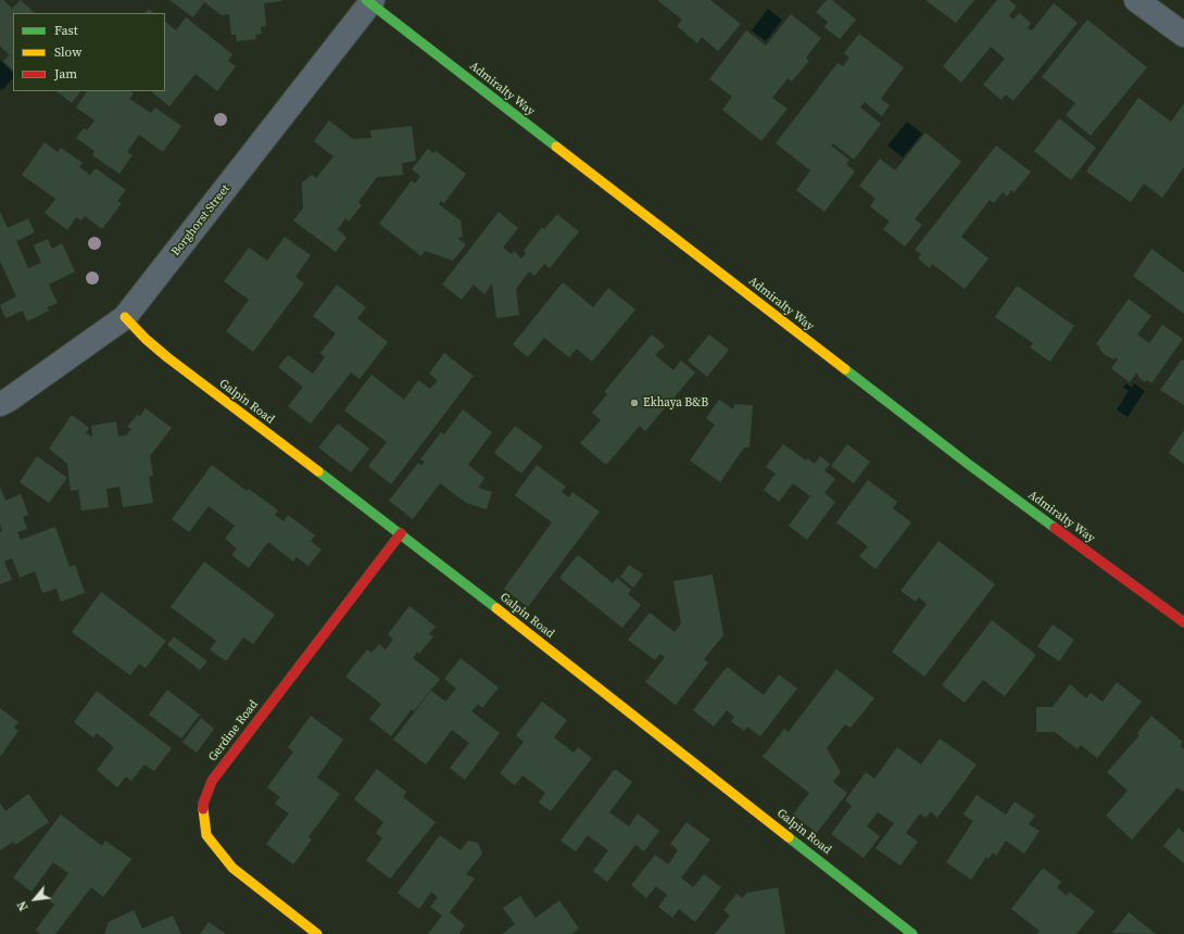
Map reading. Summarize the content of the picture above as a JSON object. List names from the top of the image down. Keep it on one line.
{"streets":{"street":["Admiralty Way","Borghorst Street","Galpin Road","Gerdine Road"]},"crossings":[["Admiralty Way","Borghorst Street"],["Borghorst Street","Galpin Road"],["Galpin Road","Gerdine Road"]],"places":["Ekhaya B&B"],"legend":["Fast","Slow","Jam"],"north":"bottom left"}
